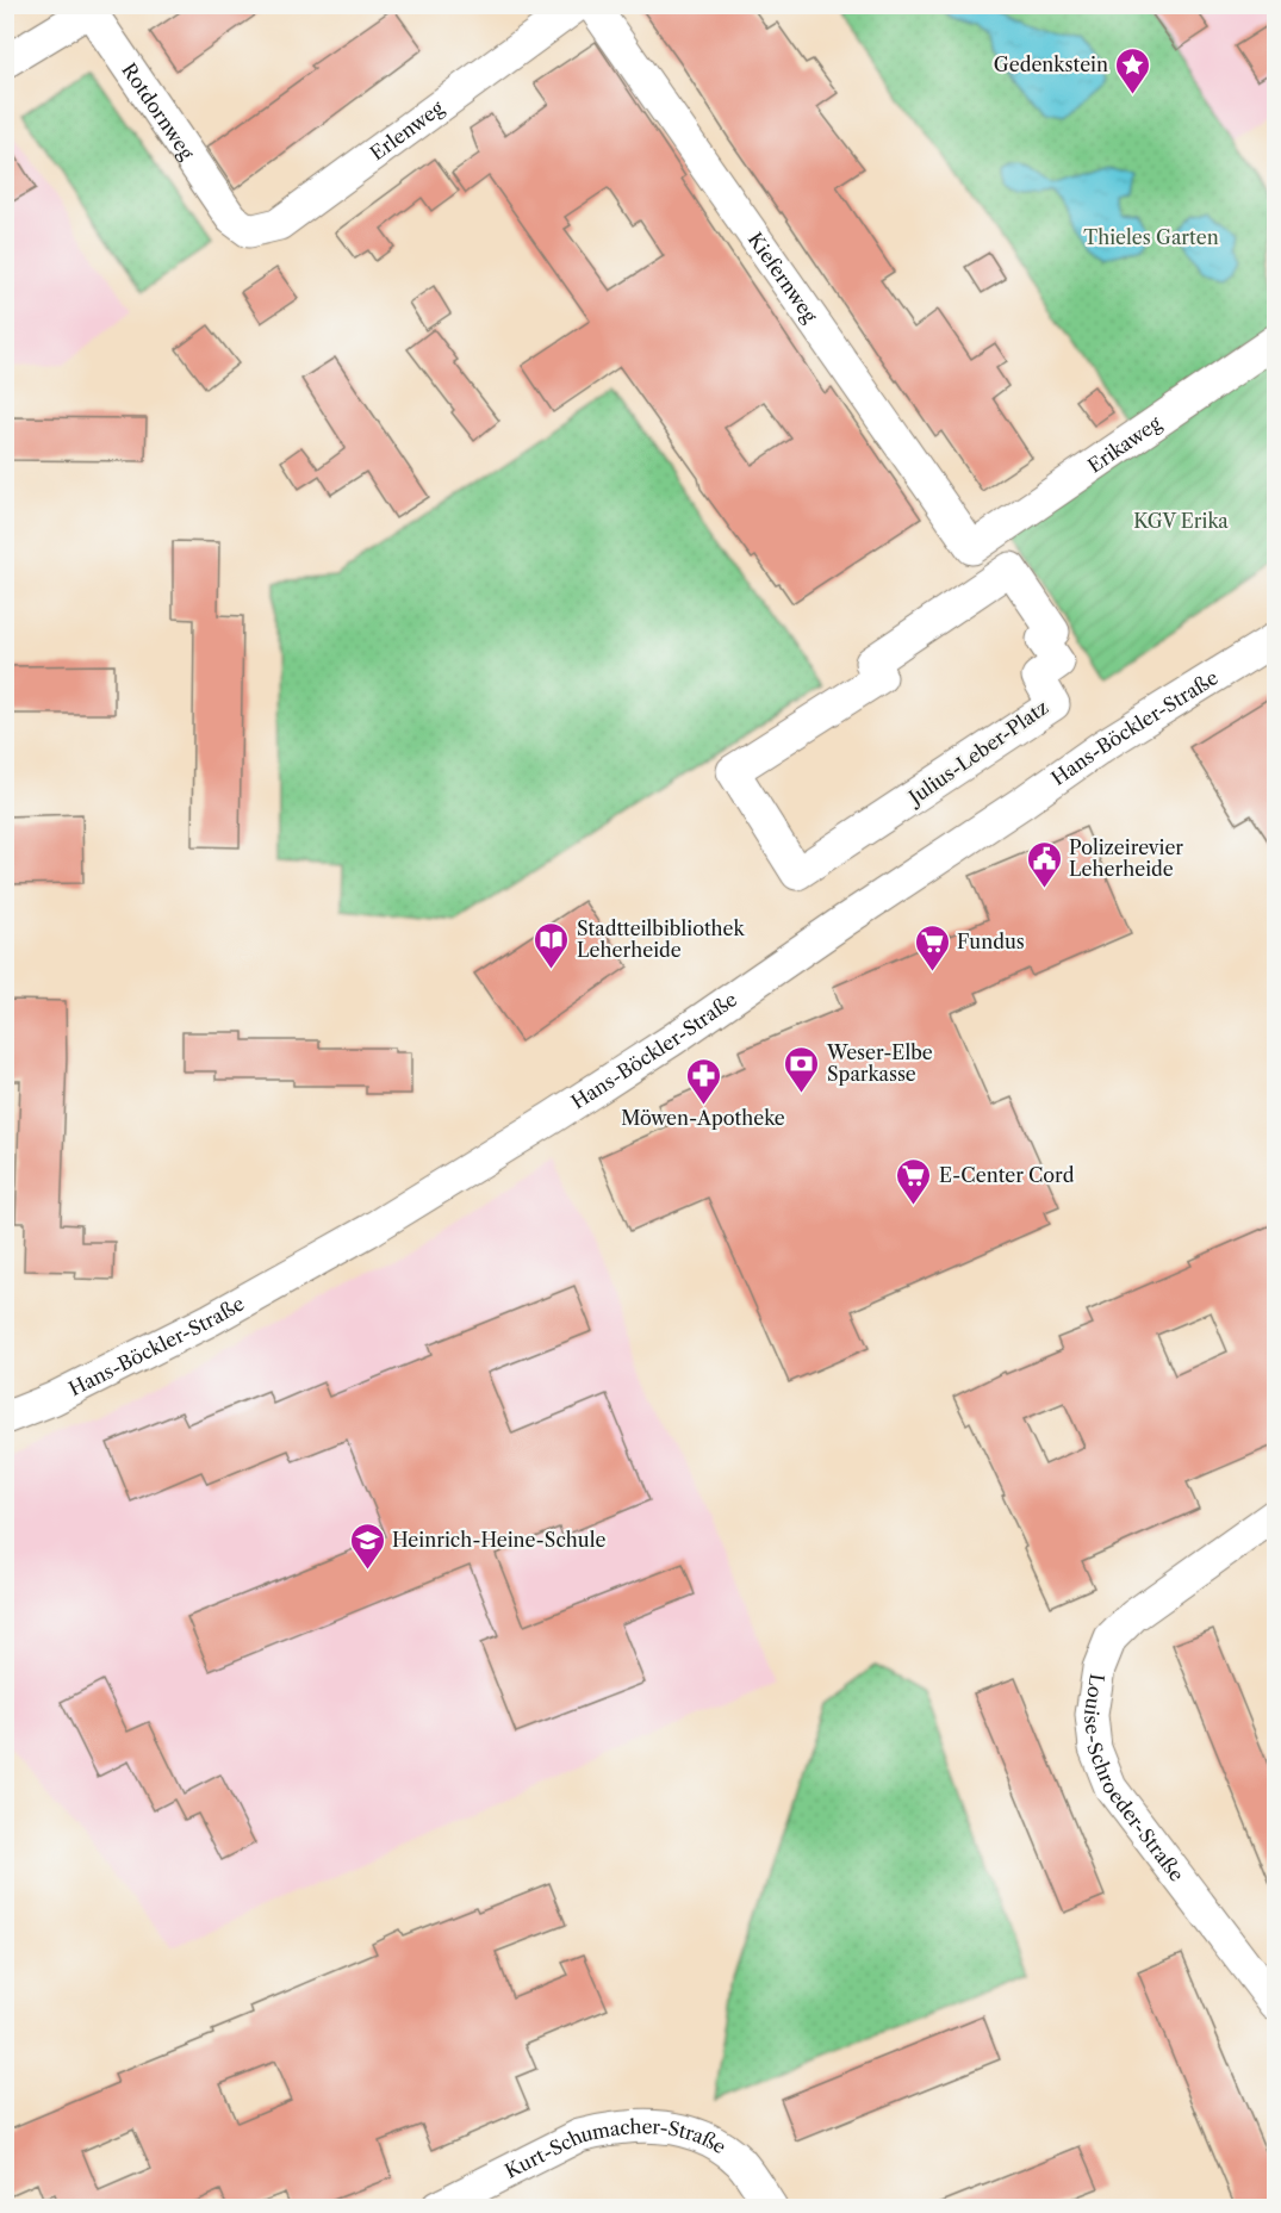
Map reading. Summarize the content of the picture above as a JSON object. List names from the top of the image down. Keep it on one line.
{"streets":{"street":["Rotdornweg","Erlenweg","Kiefernweg","Erikaweg","Hans-Böckler-Straße","Julius-Leber-Platz","Louise-Schroeder-Straße","Kurt-Schumacher-Straße"]},"crossings":[["Rotdornweg","Erlenweg"],["Kiefernweg","Erikaweg"]],"parks":["Thieles Garten","KGV Erika"],"places":{"place":["Gedenkstein"],"public building":["Polizeirevier Leherheide"],"library":["Stadtteilbibliothek Leherheide"],"supermarket":["Fundus","E-Center Cord"],"bank":["Weser-Elbe Sparkasse"],"pharmacy":["Möwen-Apotheke"],"school or university":["Heinrich-Heine-Schule"]}}
